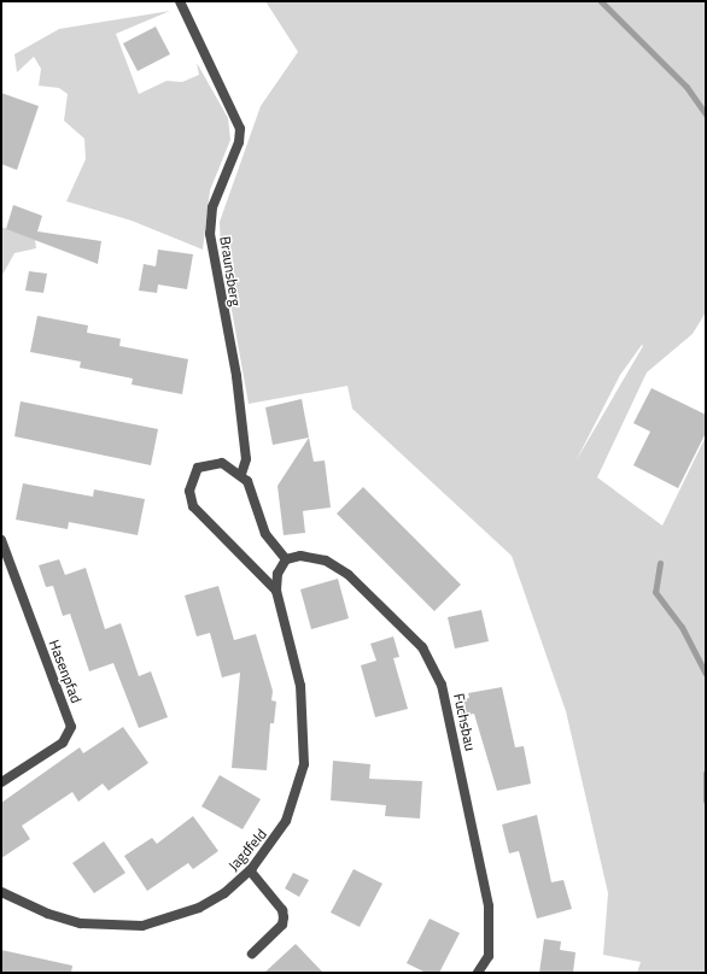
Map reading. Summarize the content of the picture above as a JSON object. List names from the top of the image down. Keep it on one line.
{"streets":{"street":["Braunsberg","Hasenpfad","Fuchsbau","Jagdfeld"]},"crossings":[["Fuchsbau","Jagdfeld"]]}
